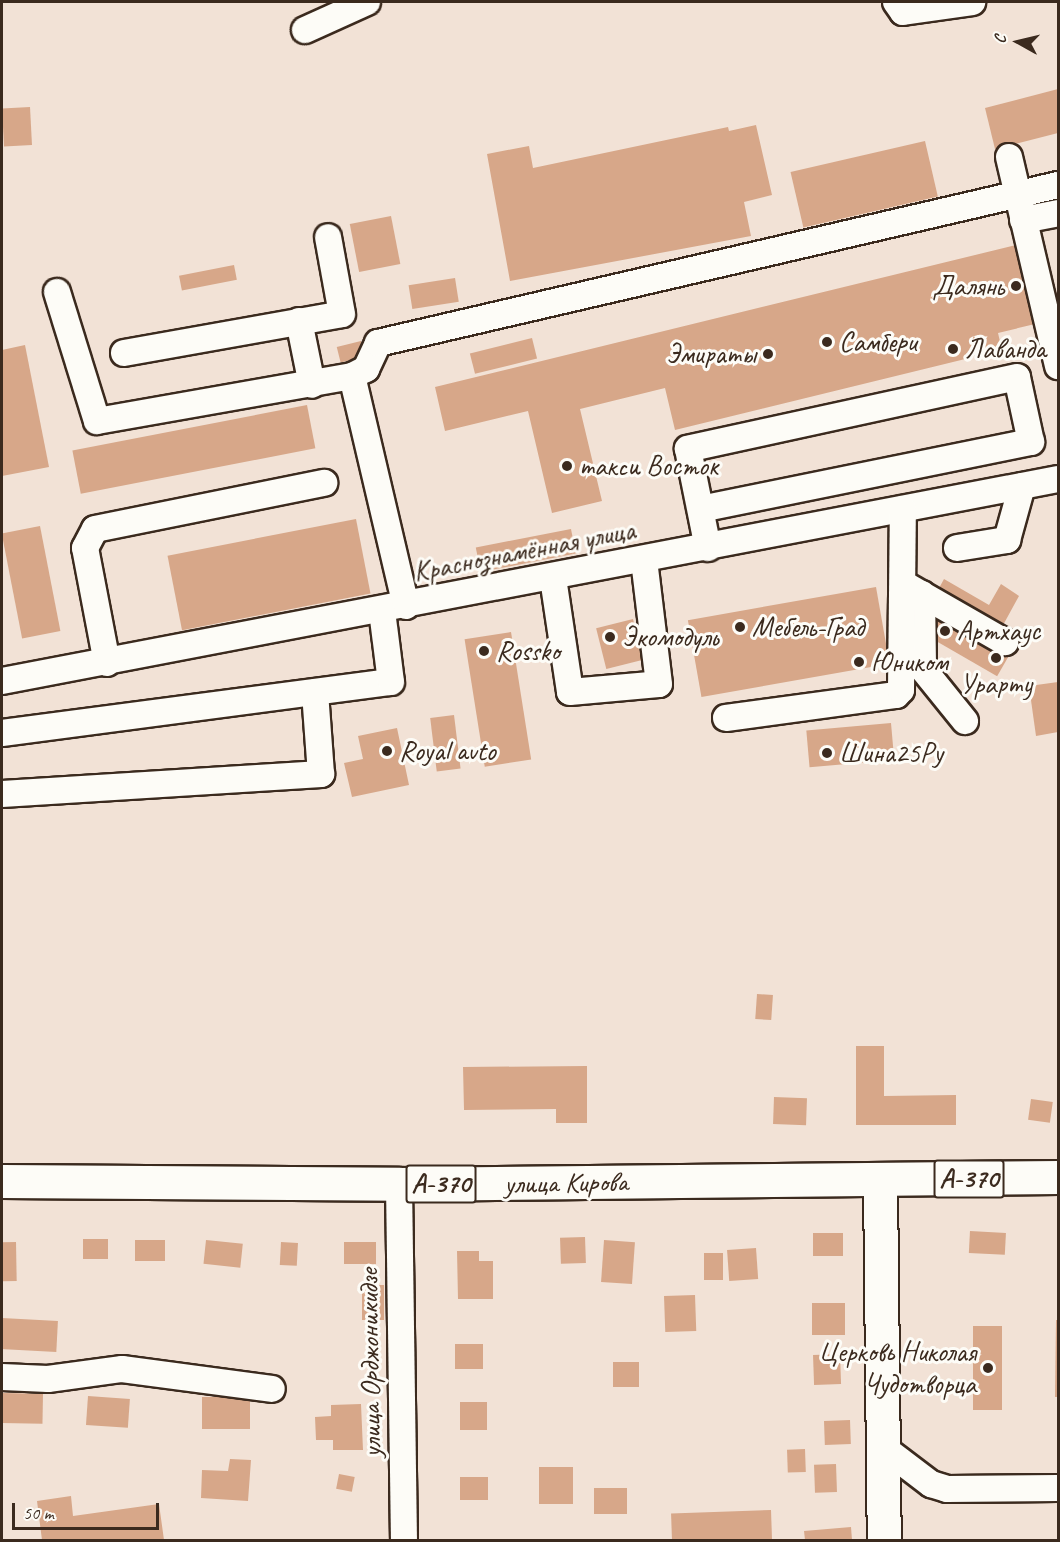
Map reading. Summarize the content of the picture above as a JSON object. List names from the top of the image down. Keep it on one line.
{"streets":{"highway":["А-370","улица Кирова"],"street":["Краснознамённая улица","улица Орджоникидзе"]},"crossings":[["улица Кирова","улица Орджоникидзе"]],"places":["Далянь","Самбери","Лаванда","Эмираты","такси Восток","Мебель-Град","Артхаус","Экомодуль","Rossko","Урарту","Юником","Royal avto","Шина25Ру","Церковь Николая Чудотворца"],"scale_bar":"50 m","north":"left"}
